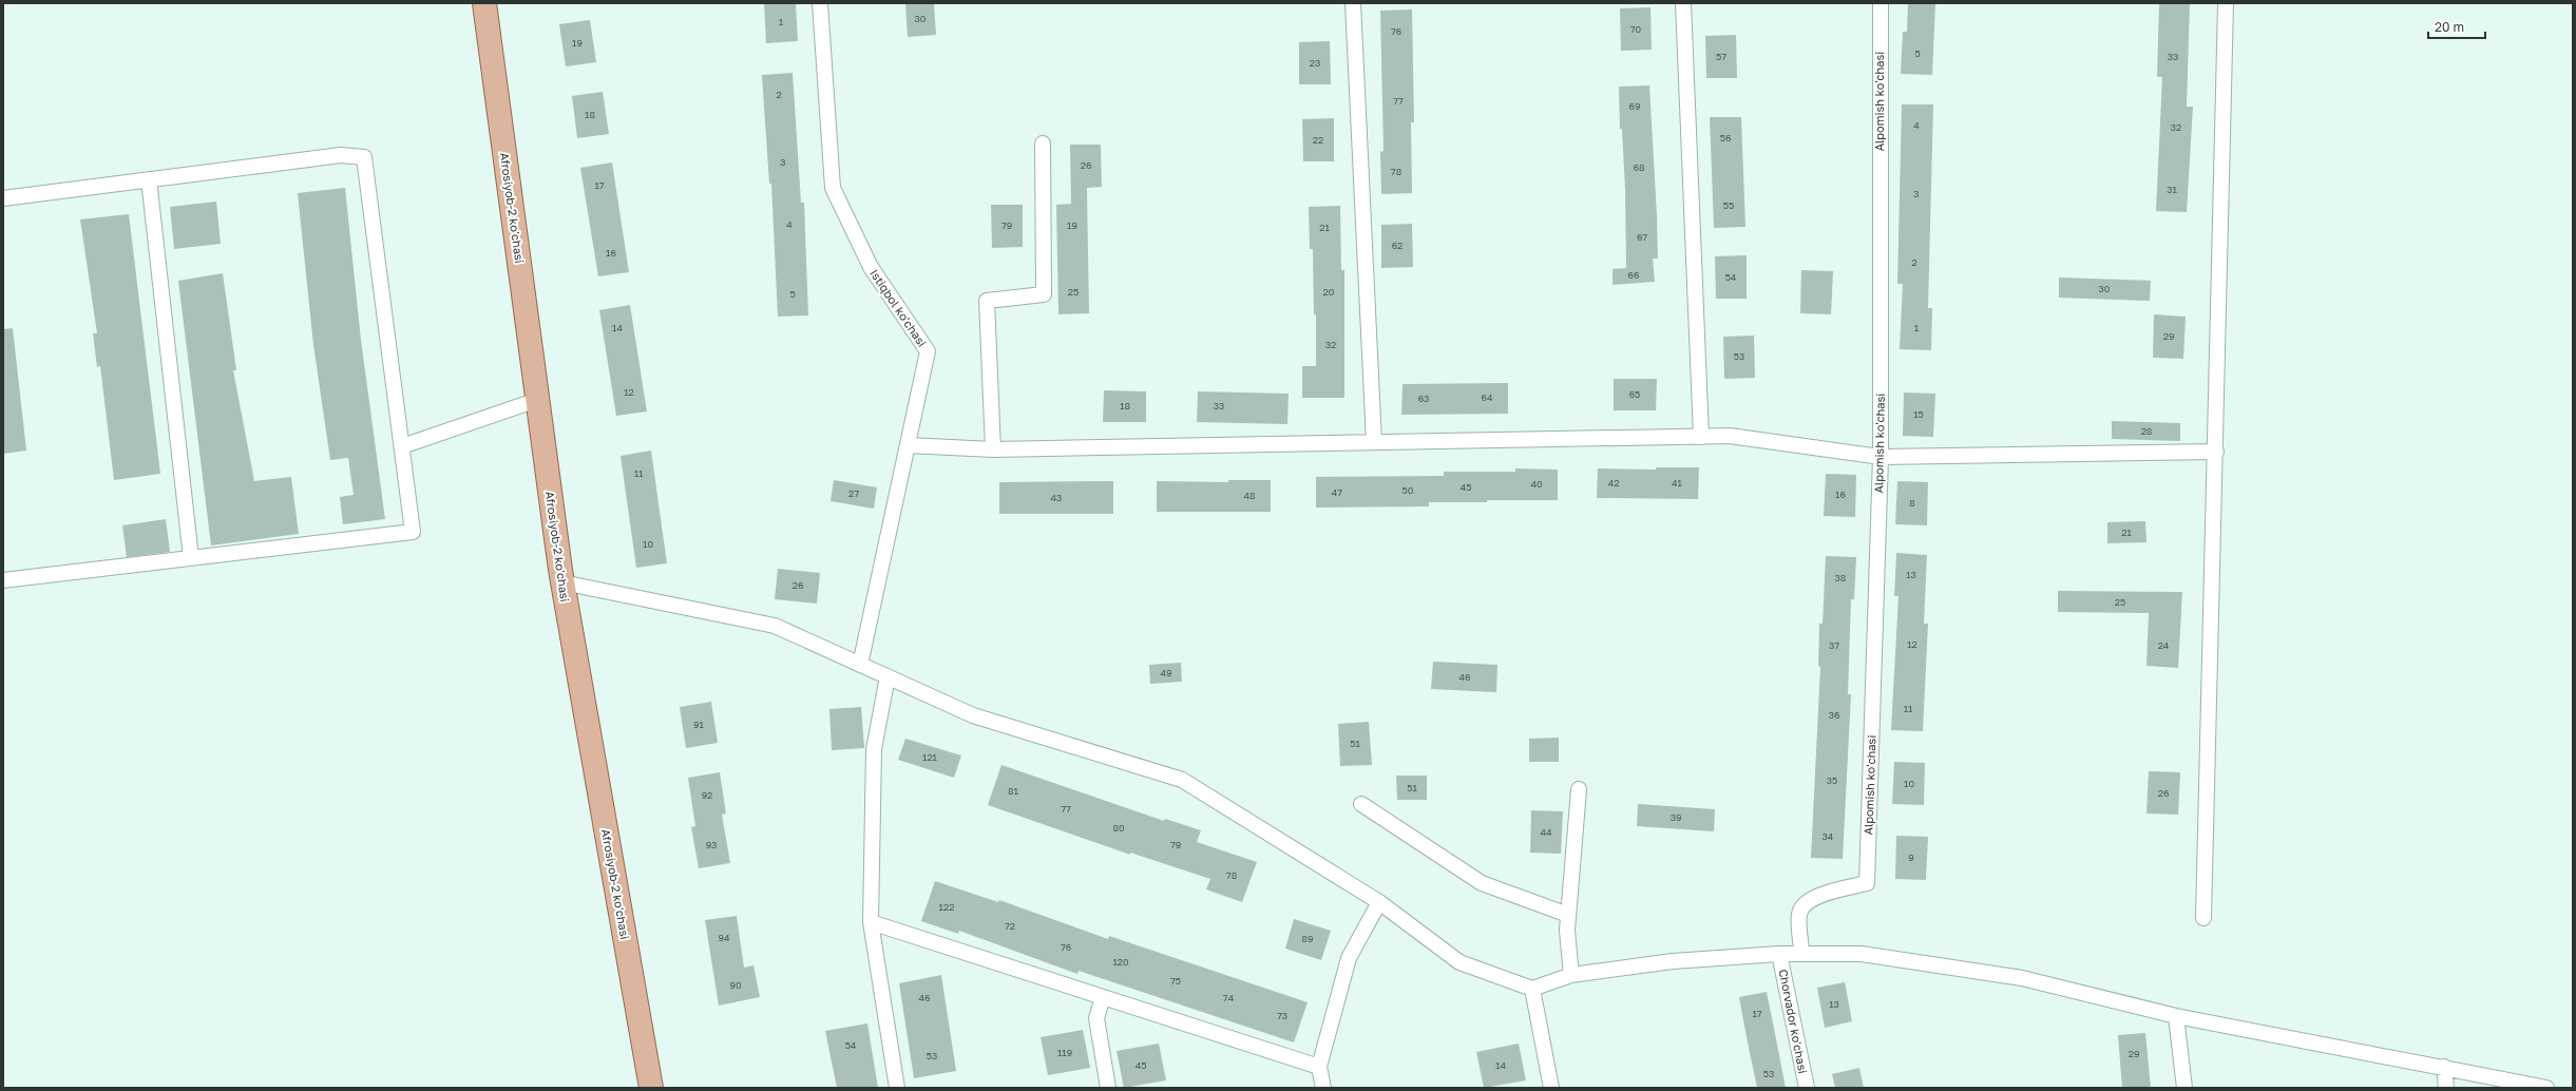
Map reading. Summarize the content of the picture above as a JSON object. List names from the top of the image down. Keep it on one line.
{"streets":{"main road":["Afrosiyob-2 ko'chasi"],"street":["Alpomish ko'chasi","Istiqbol ko'chasi","Chorvador ko'chasi"]},"house_numbers":["30","1","70","76","19","5","57","33","23","2","77","69","18","4","32","56","22","3","26","68","78","17","31","3","55","4","79","19","21","67","62","16","2","66","54","30","25","20","5","14","1","29","32","53","12","65","64","63","18","33","15","28","11","42","41","40","45","50","47","27","16","48","43","8","21","10","13","38","26","25","12","37","24","49","46","11","36","91","51","121","35","10","51","81","26","92","77","39","80","44","34","93","79","9","78","122","72","94","89","76","120","75","90","46","74","13","17","73","54","119","29","53","45","14","53"],"scale_bar":"20 m"}
